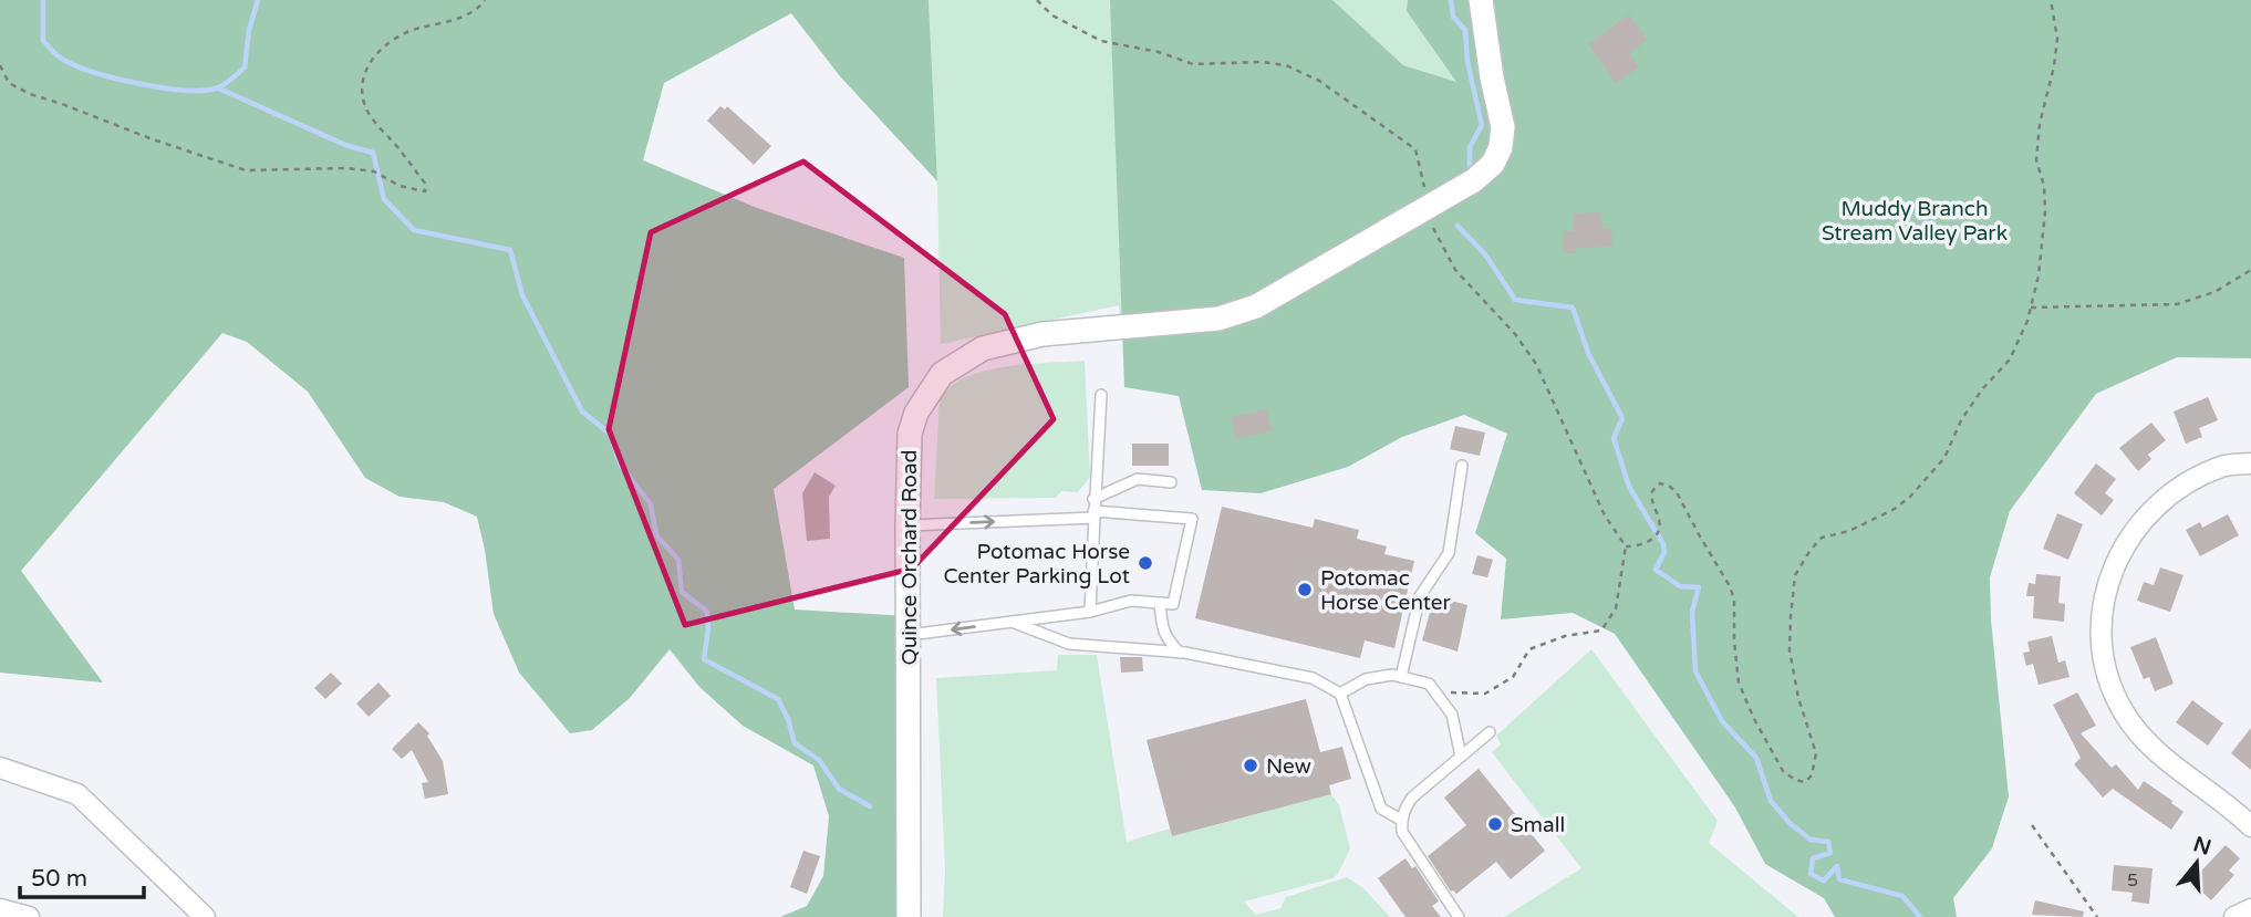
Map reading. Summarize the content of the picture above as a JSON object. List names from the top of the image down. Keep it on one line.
{"streets":{"street":["Quince Orchard Road"]},"parks":["Muddy Branch Stream Valley Park"],"places":["Potomac Horse Center Parking Lot","Potomac Horse Center","New","Small"],"house_numbers":["5"],"scale_bar":"50 m","north":"top"}
